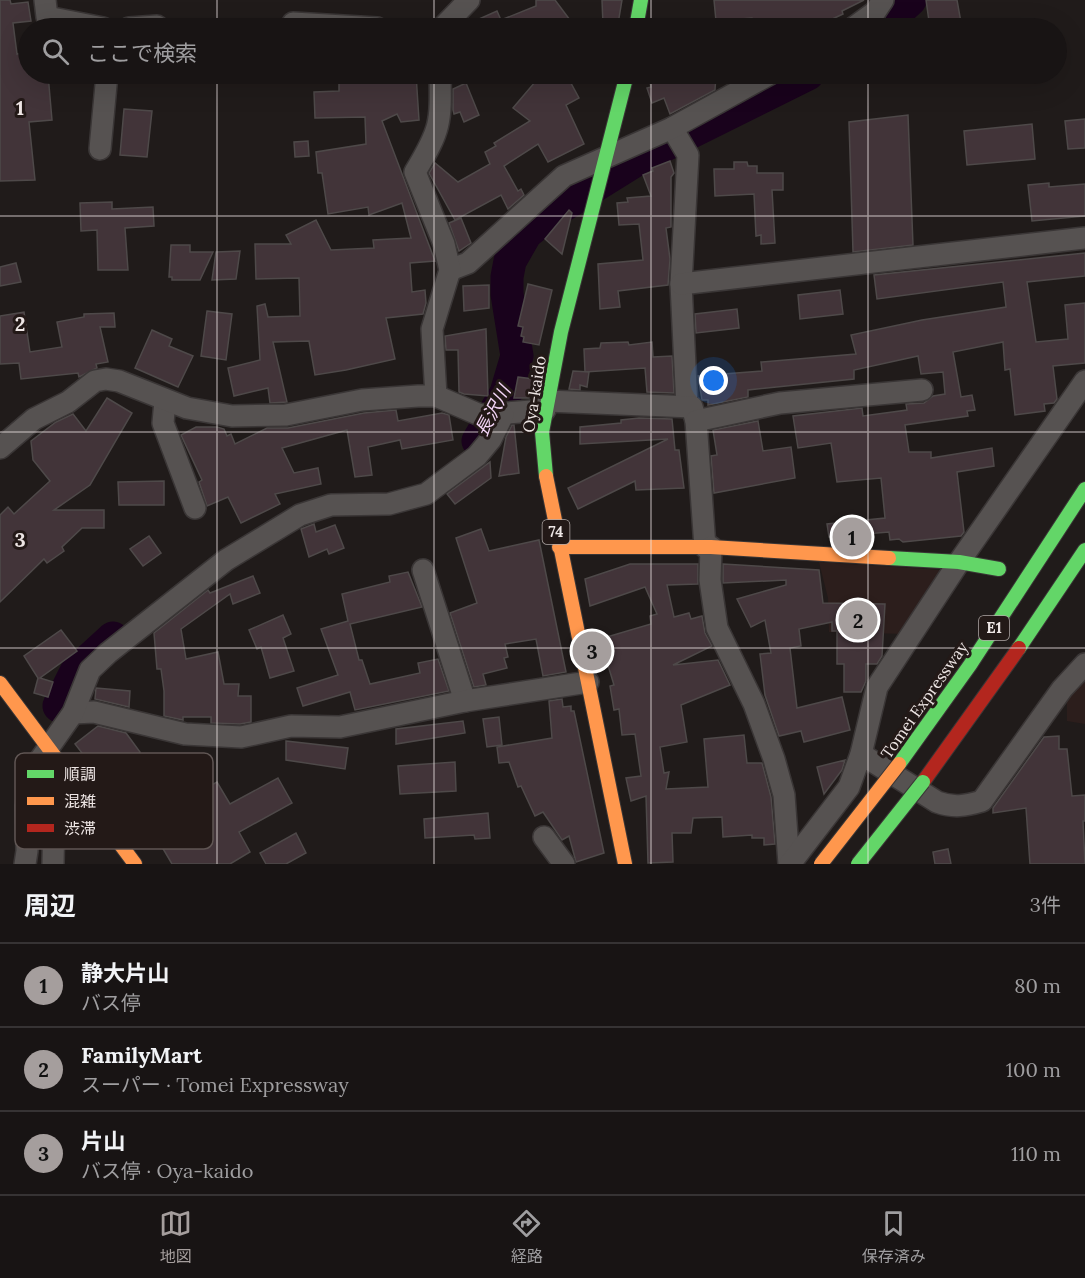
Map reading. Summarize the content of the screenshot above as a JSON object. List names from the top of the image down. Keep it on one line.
{"streets":{"main road":["Oya-kaido","74","E1","Tomei Expressway"]},"water":["長沢川"],"legend":["順調","混雑","渋滞"],"page":{"search":"ここで検索","pins":["1","2","3"],"heading":["周辺","3件"],"list":[{"mark":"1","name":"静大片山","note":"バス停","value":"80 m"},{"mark":"2","name":"FamilyMart","note":"スーパー · Tomei Expressway","value":"100 m"},{"mark":"3","name":"片山","note":"バス停 · Oya-kaido","value":"110 m"}],"nav":["地図","経路","保存済み"]},"grid":{"rows":["1","2","3"]}}
